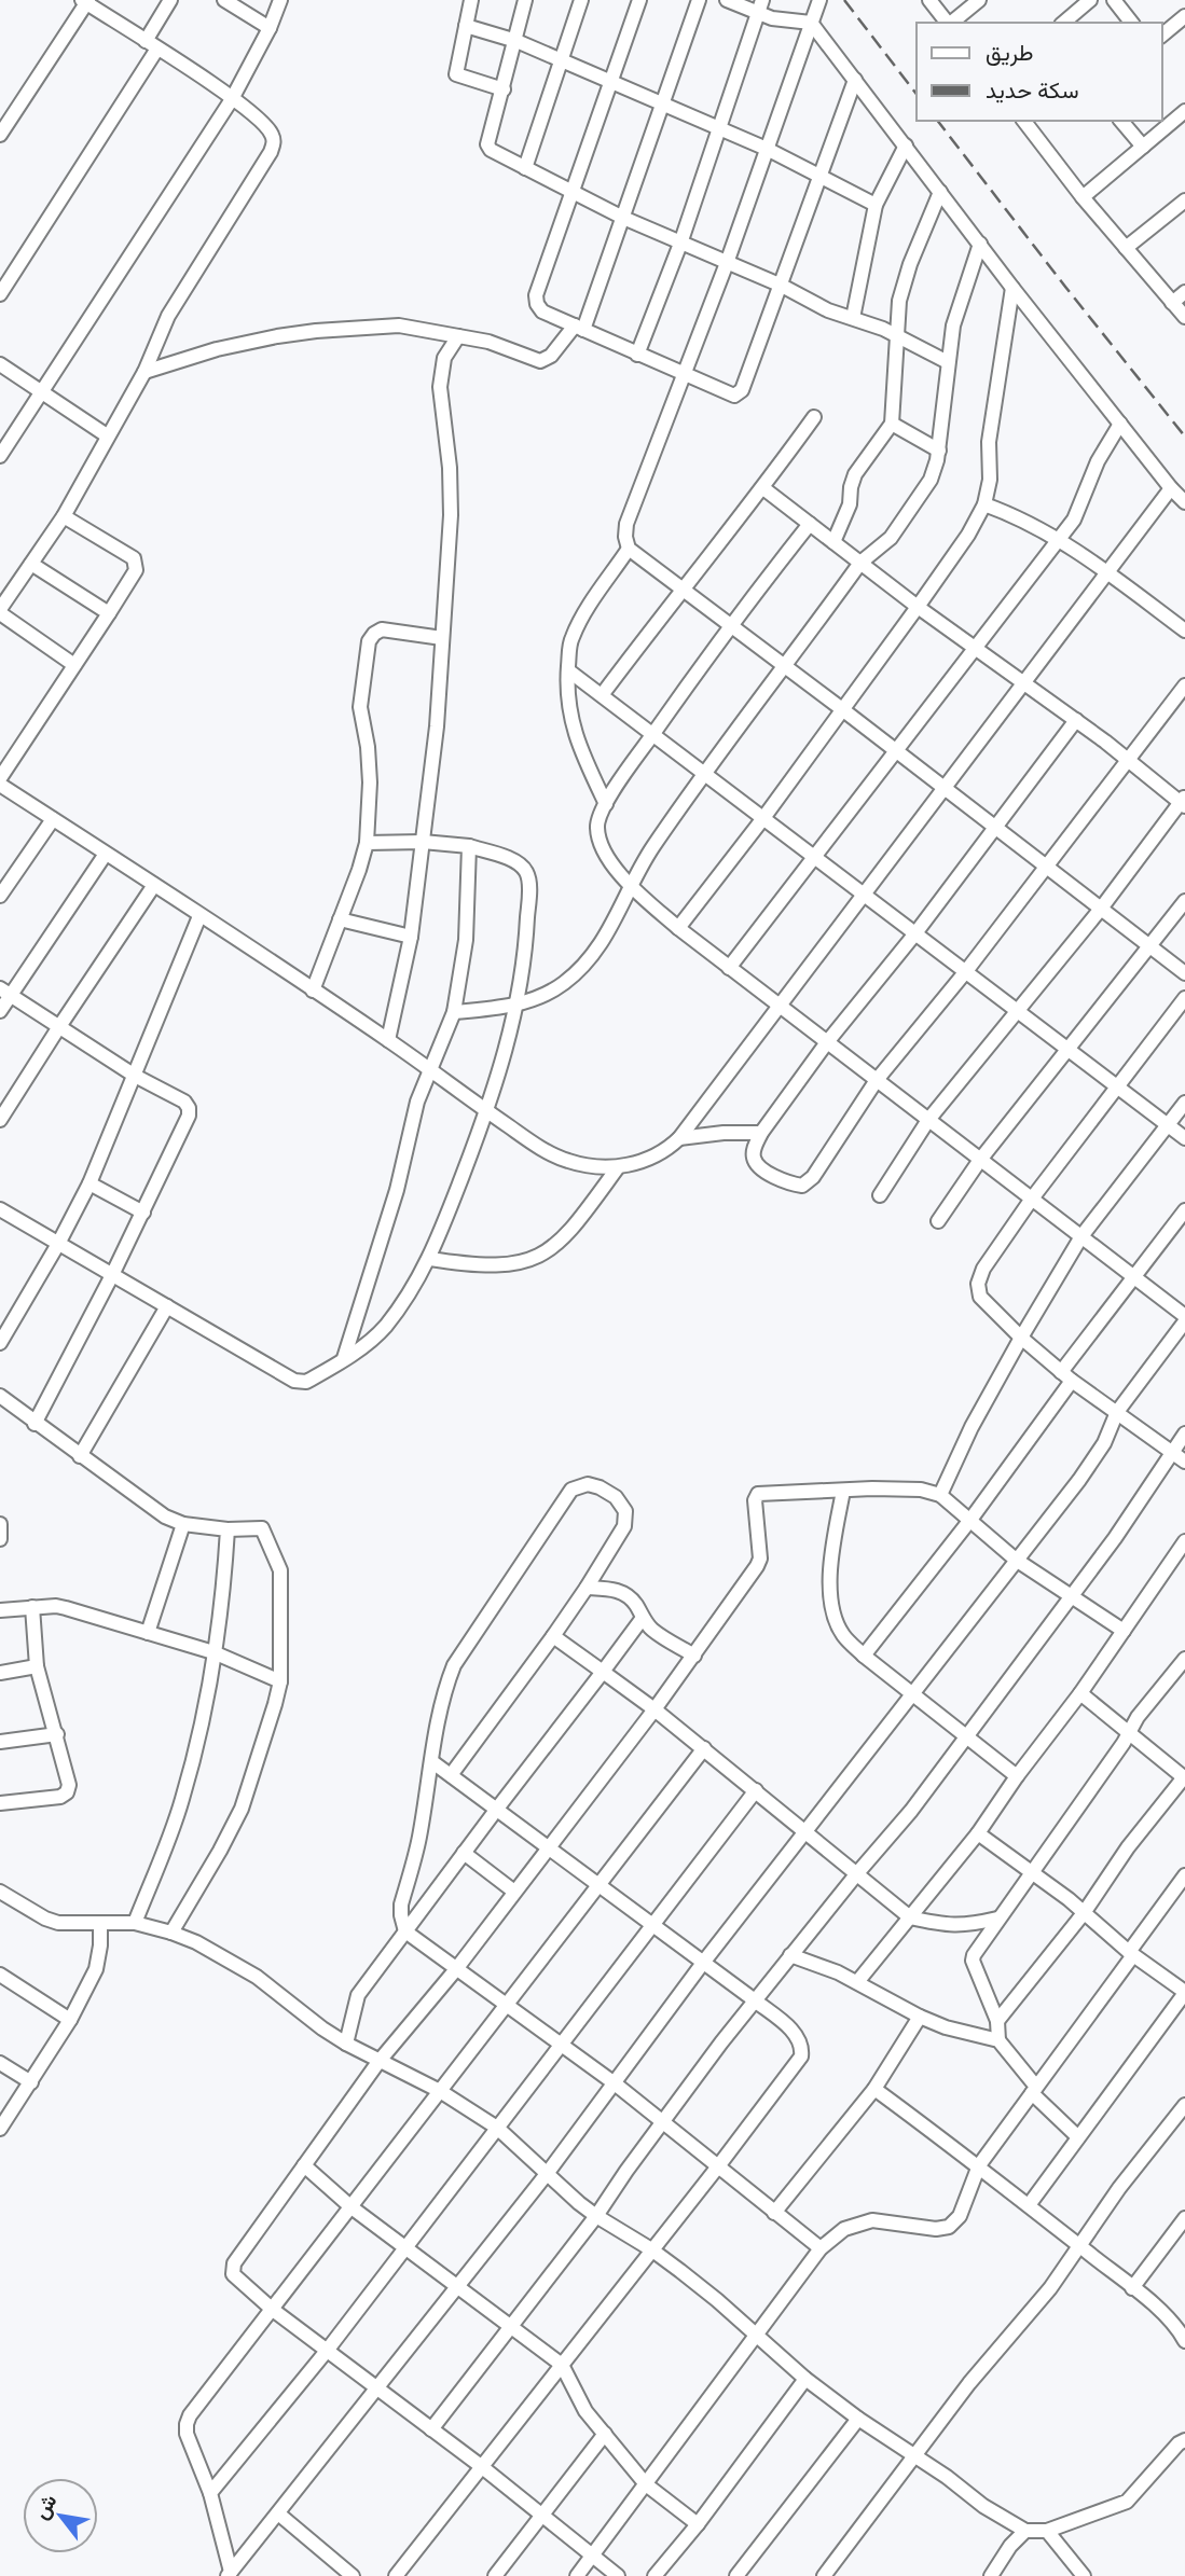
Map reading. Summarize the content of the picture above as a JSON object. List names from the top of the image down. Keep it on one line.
{"legend":["طريق","سكة حديد"],"north":"top left"}
